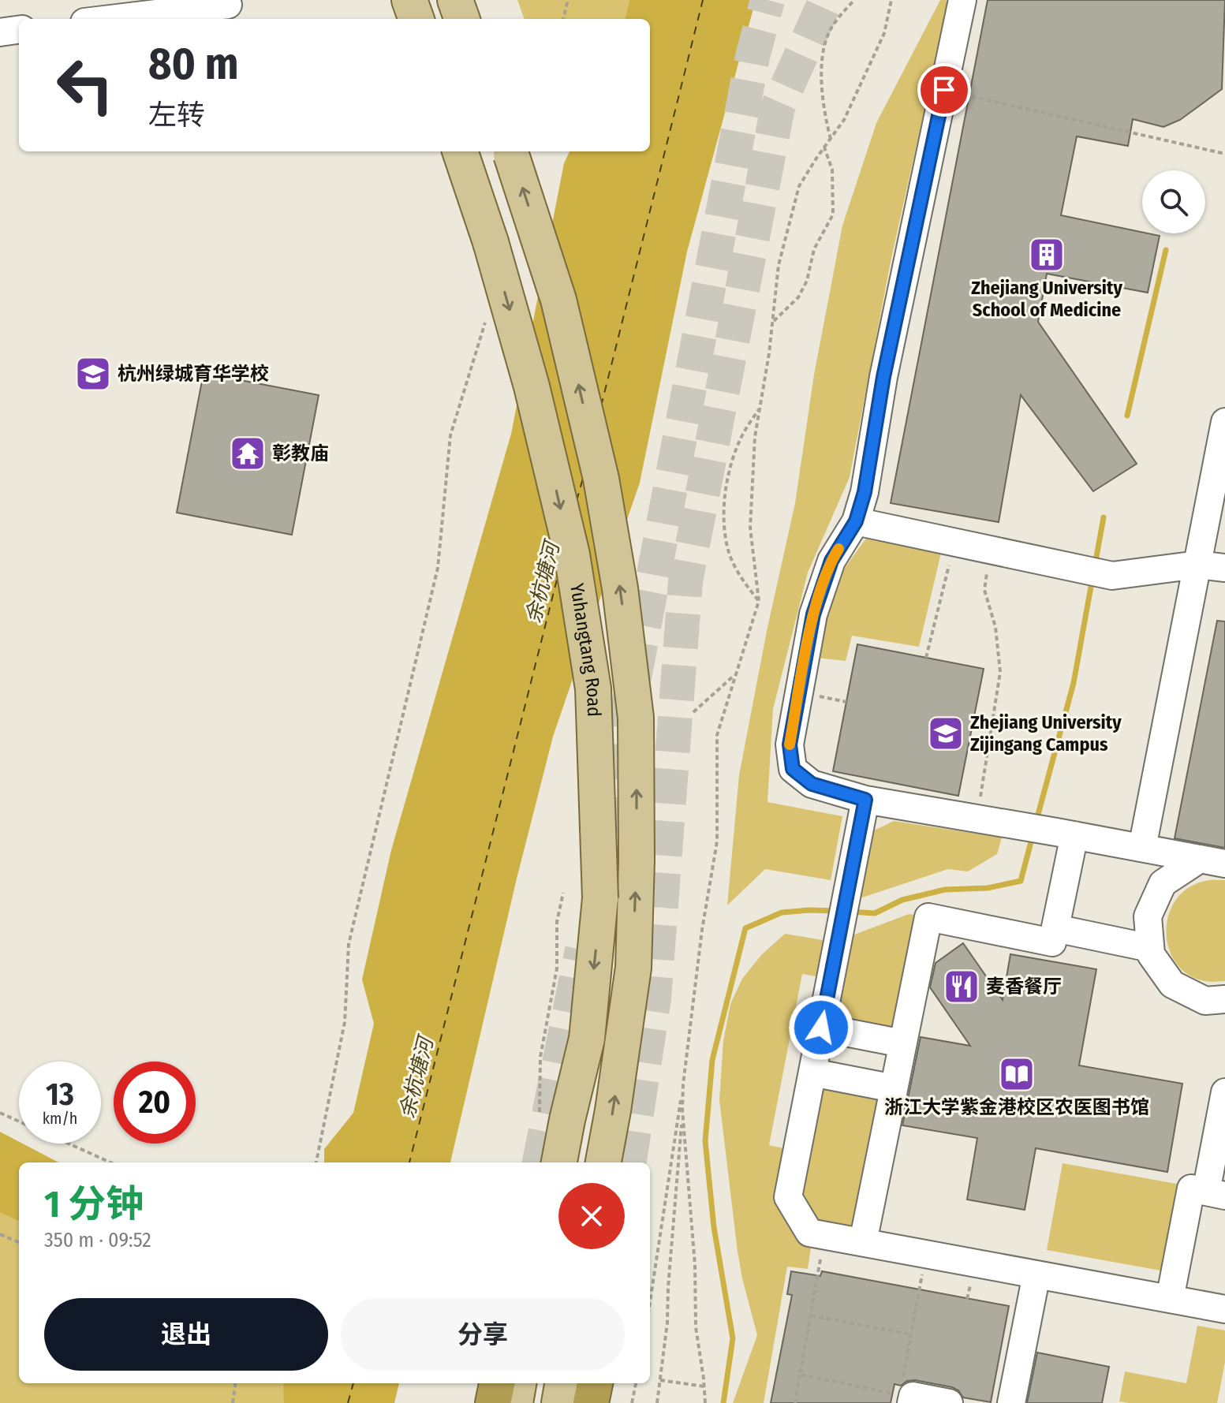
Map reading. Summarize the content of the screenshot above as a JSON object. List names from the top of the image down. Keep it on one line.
{"streets":{"main road":["Yuhangtang Road"]},"water":["余杭塘河"],"places":{"building":["Zhejiang University School of Medicine"],"school or university":["杭州绿城育华学校","Zhejiang University Zijingang Campus"],"temple":["彰教庙"],"restaurant":["麦香餐厅"],"library":["浙江大学紫金港校区农医图书馆"]},"page":{"turn":["80 m","左转"],"speed":"13 km/h","limit":"20","heading":["1 分钟","350 m · 09:52"],"buttons":["退出","分享"]}}
